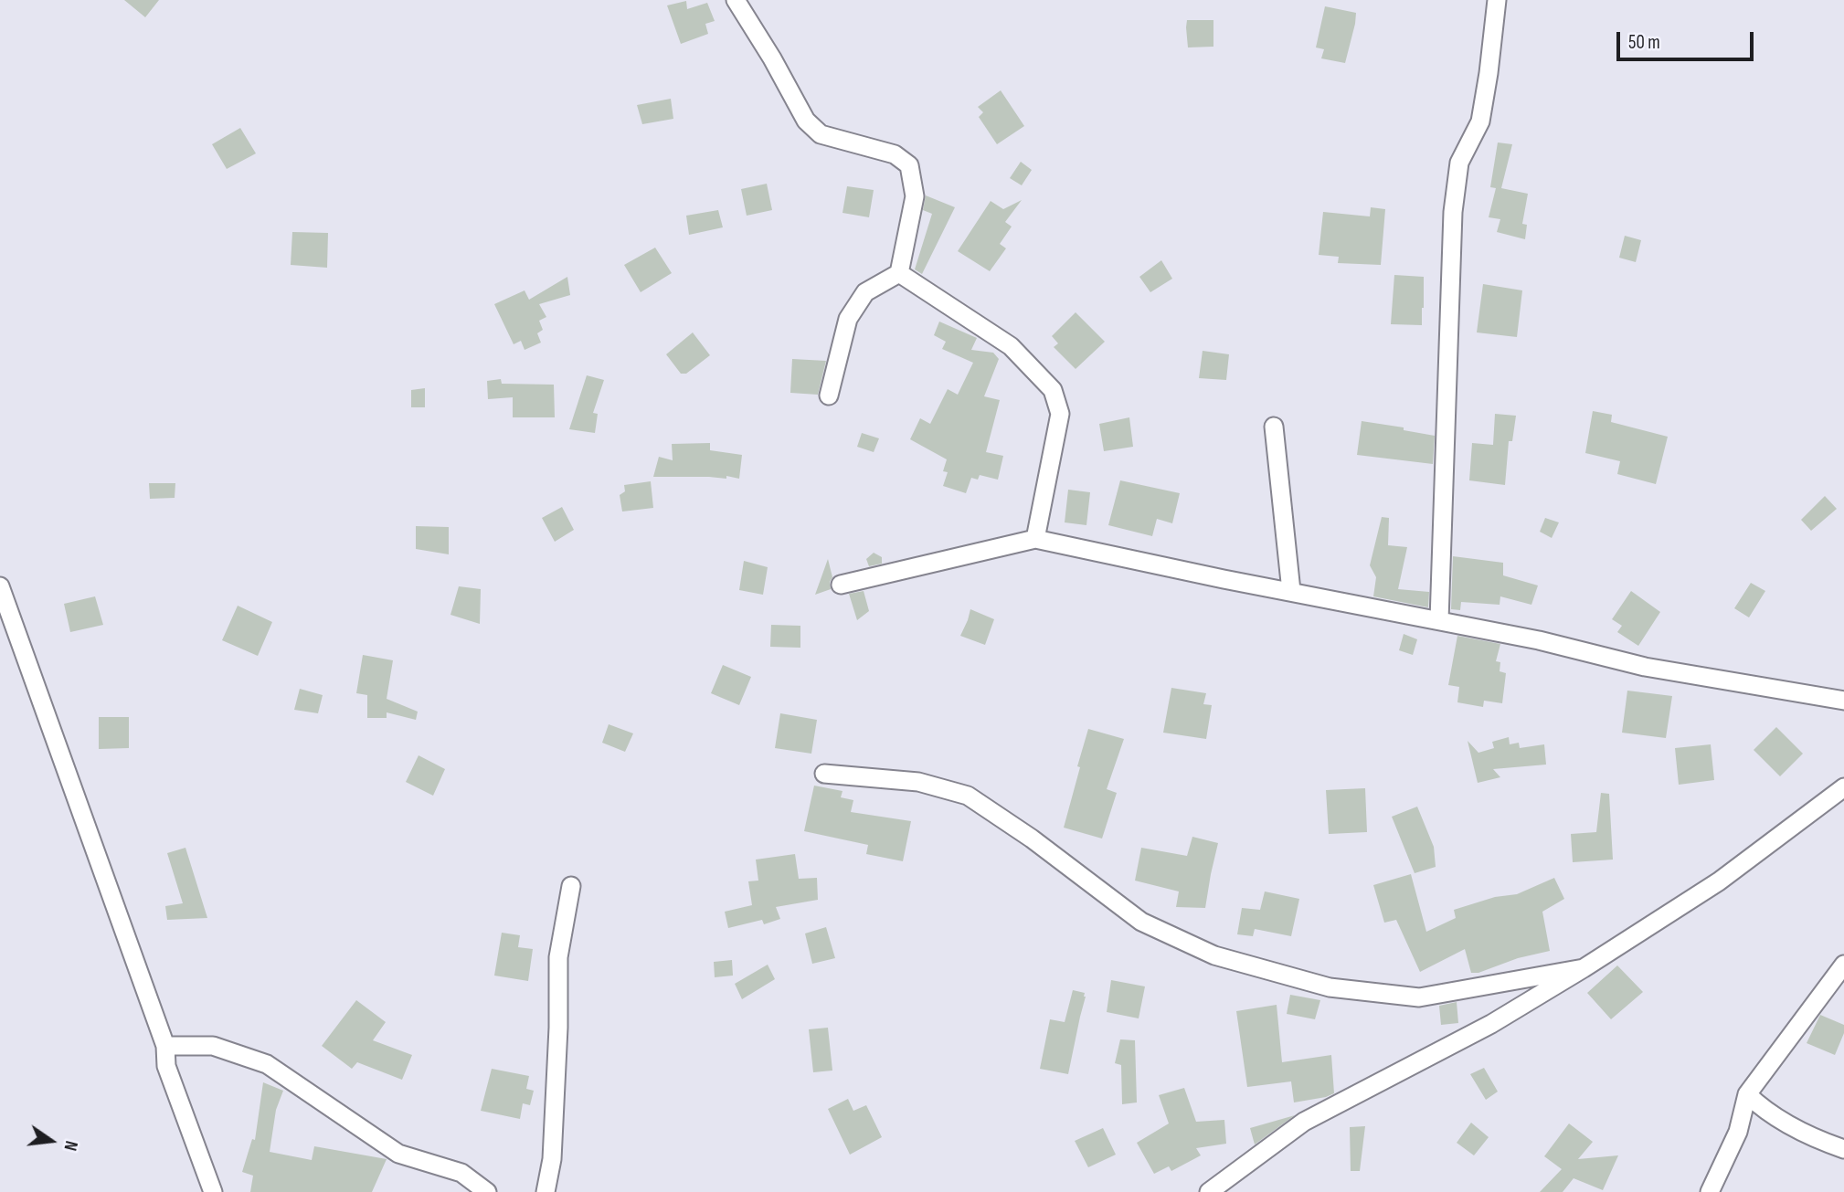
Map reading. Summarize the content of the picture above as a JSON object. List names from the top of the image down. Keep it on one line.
{"scale_bar":"50 m","north":"right"}
